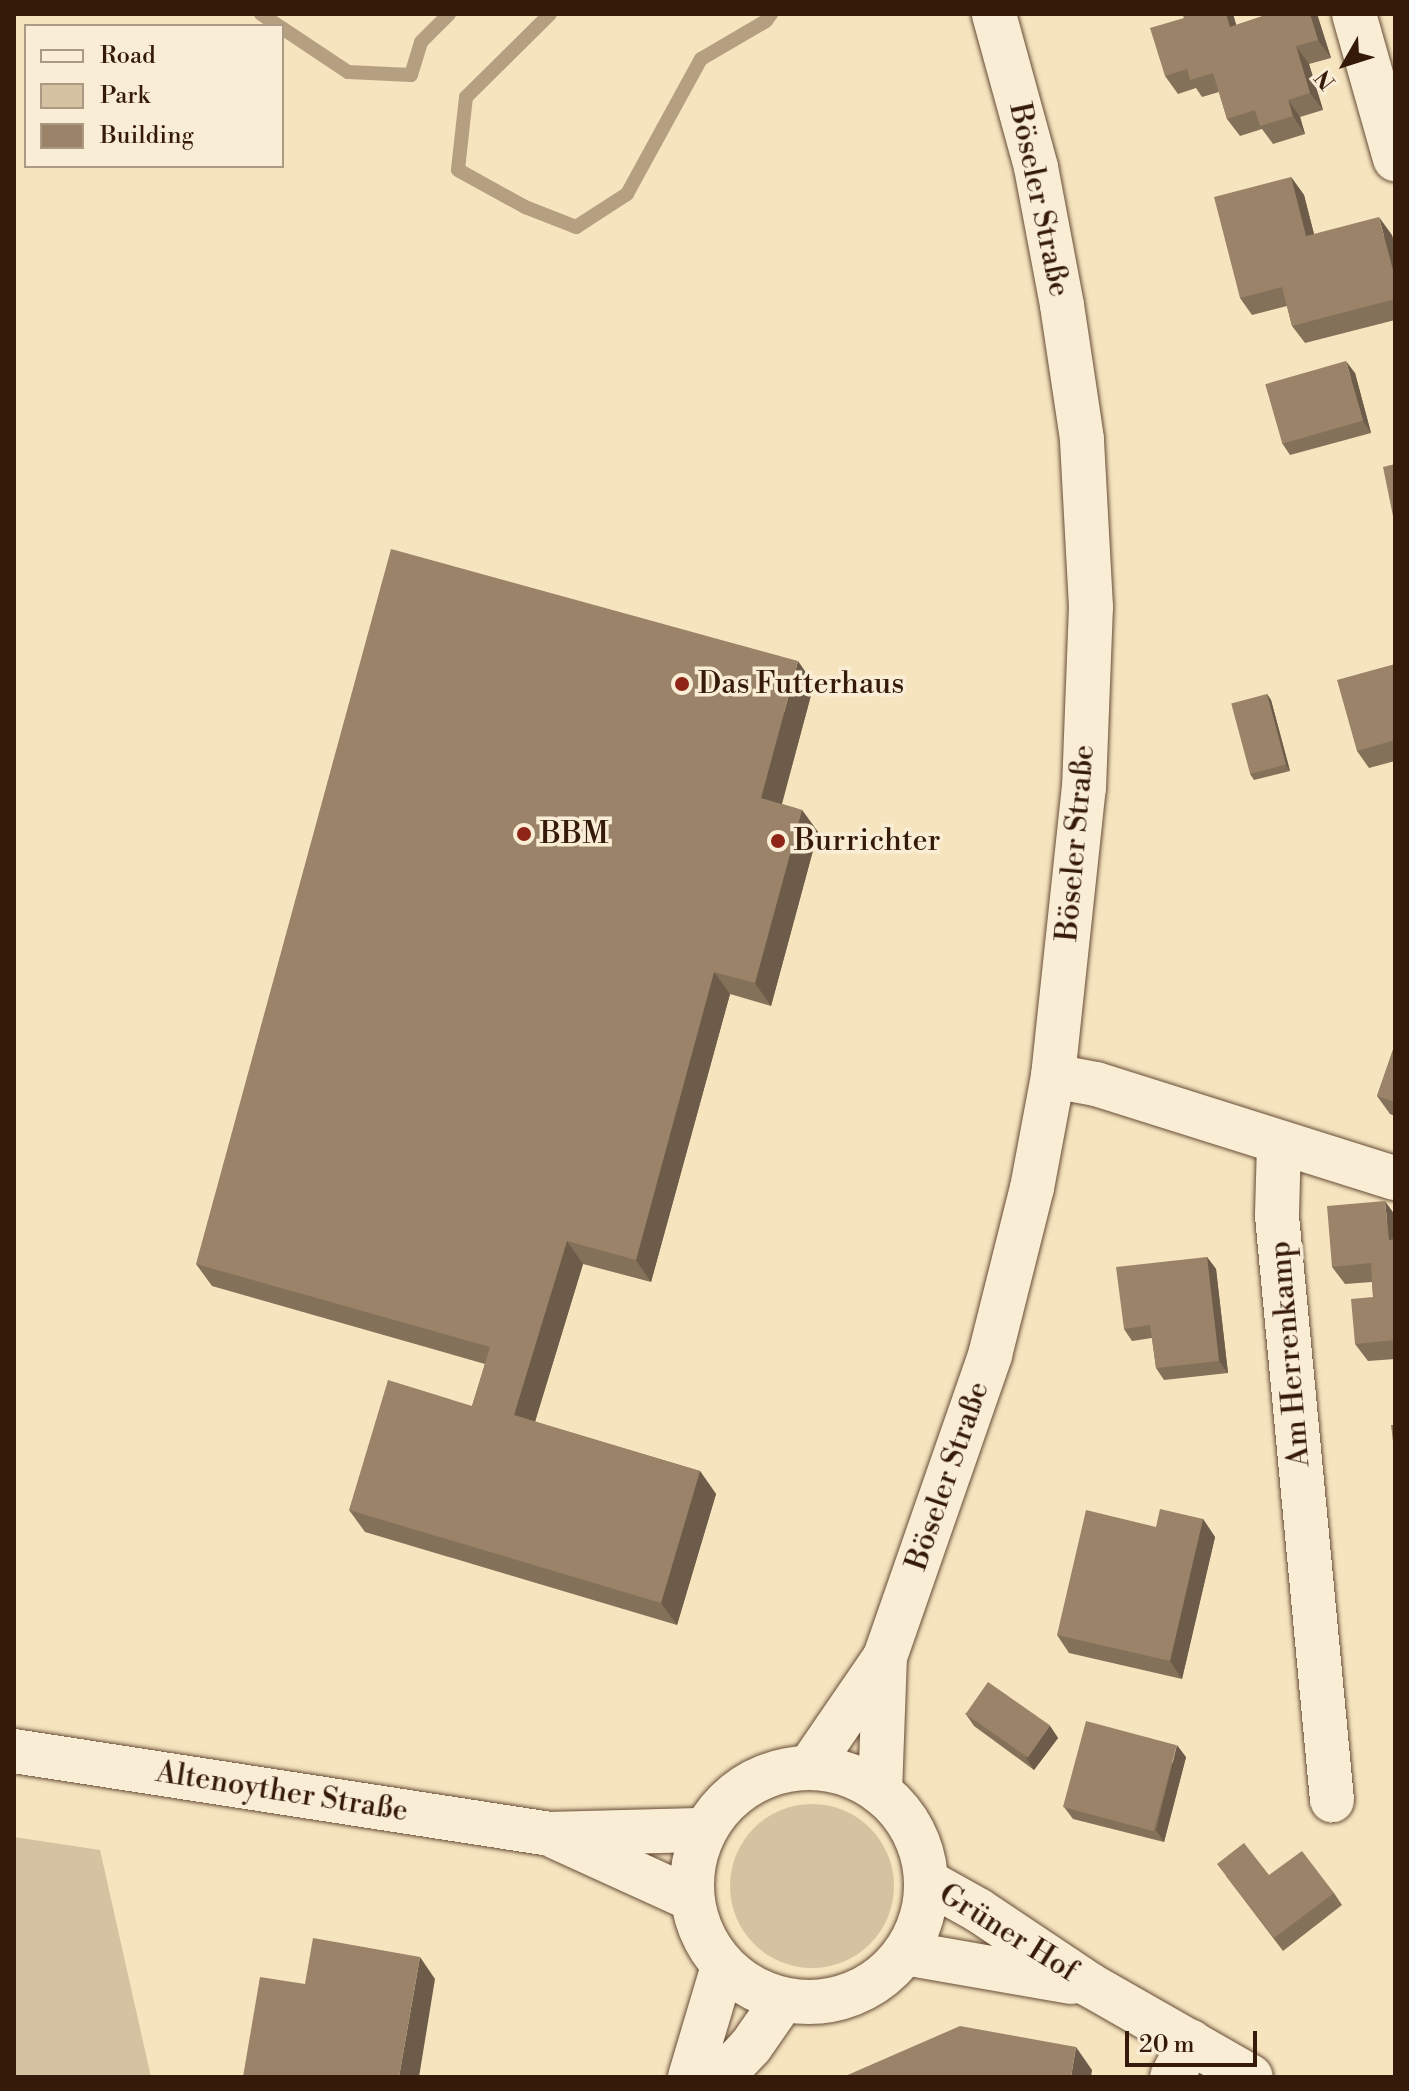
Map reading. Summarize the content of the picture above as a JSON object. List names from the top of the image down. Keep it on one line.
{"streets":{"main road":["Böseler Straße","Am Herrenkamp","Altenoyther Straße","Grüner Hof"]},"crossings":[["Böseler Straße","Altenoyther Straße"],["Böseler Straße","Grüner Hof"],["Altenoyther Straße","Grüner Hof"]],"places":["Das Futterhaus","BBM","Burrichter"],"legend":["Road","Park","Building"],"scale_bar":"20 m","north":"bottom left"}
